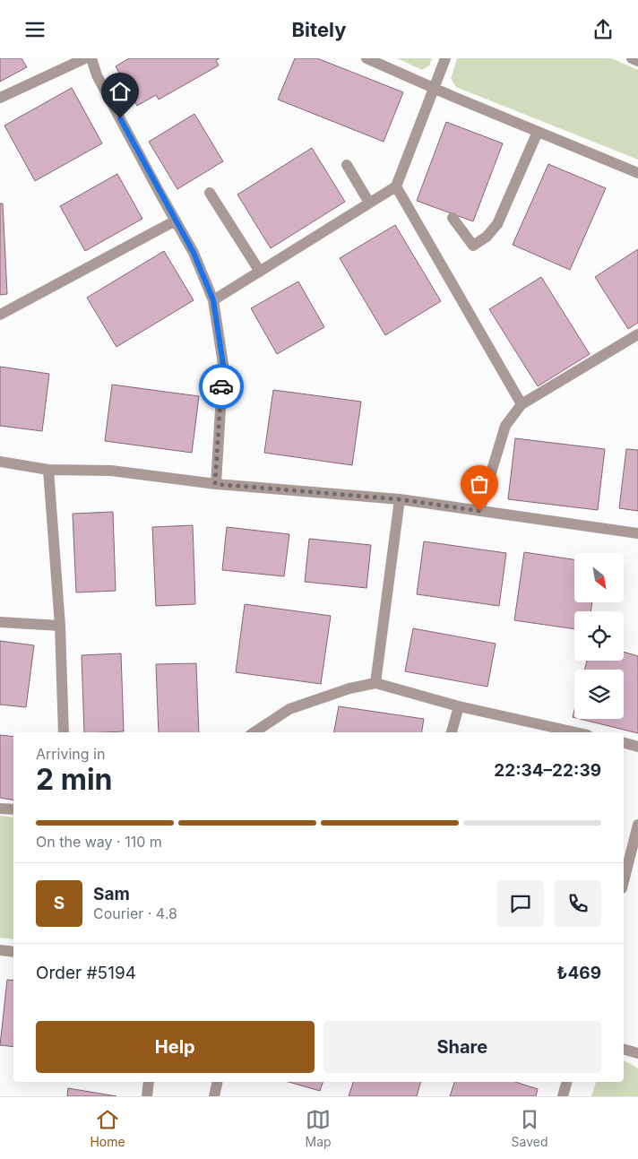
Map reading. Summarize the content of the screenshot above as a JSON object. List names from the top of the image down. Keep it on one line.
{"north":"bottom right","page":{"header":"Bitely","heading":["2 min","Arriving in","22:34–22:39"],"panel":["Sam","Courier · 4.8","Order #5194","₺469"],"bar":"On the way · 110 m","round":"S","buttons":["Help","Share"],"tabs":["Home","Map","Saved"]}}
